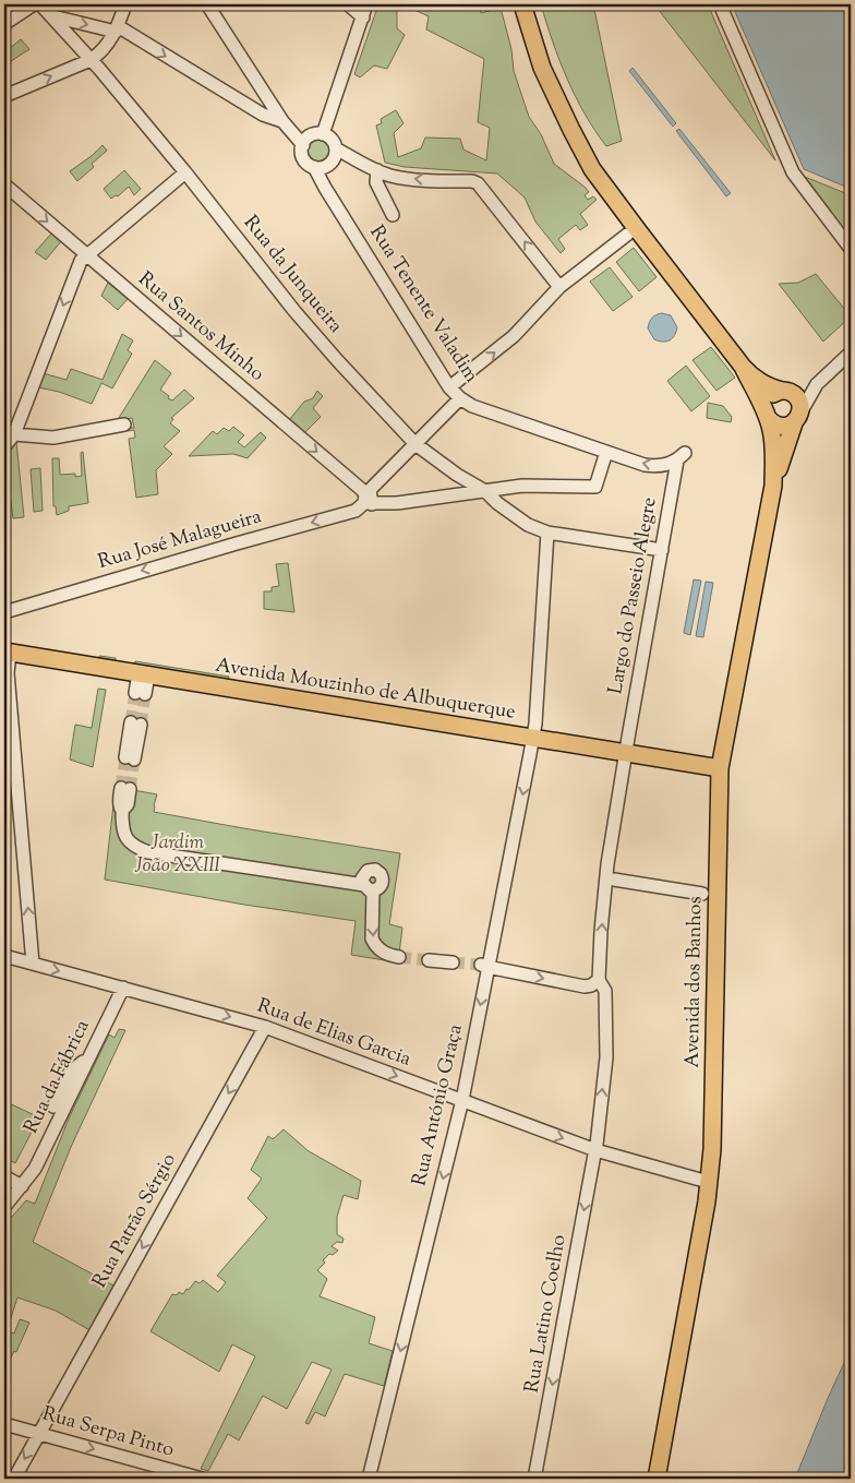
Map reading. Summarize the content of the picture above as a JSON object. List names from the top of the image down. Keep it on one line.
{"streets":{"main road":["Avenida Mouzinho de Albuquerque","Avenida dos Banhos"],"street":["Rua da Junqueira","Rua Tenente Valadim","Rua Santos Minho","Rua José Malagueira","Largo do Passeio Alegre","Rua de Elias Garcia","Rua da Fábrica","Rua António Graça","Rua Patrão Sérgio","Rua Latino Coelho","Rua Serpa Pinto"]},"crossings":[["Rua da Junqueira","Rua José Malagueira"],["Rua da Junqueira","Largo do Passeio Alegre"],["Rua da Junqueira","Rua António Graça"],["Rua Tenente Valadim","Rua José Malagueira"],["Rua Tenente Valadim","Largo do Passeio Alegre"],["Rua Santos Minho","Rua José Malagueira"],["Largo do Passeio Alegre","Avenida Mouzinho de Albuquerque"],["Largo do Passeio Alegre","Rua Latino Coelho"],["Avenida Mouzinho de Albuquerque","Avenida dos Banhos"],["Avenida Mouzinho de Albuquerque","Rua António Graça"],["Avenida dos Banhos","Rua de Elias Garcia"],["Rua de Elias Garcia","Rua da Fábrica"],["Rua de Elias Garcia","Rua António Graça"],["Rua de Elias Garcia","Rua Patrão Sérgio"],["Rua Patrão Sérgio","Rua Serpa Pinto"]],"one_way":["Rua Santos Minho","Rua José Malagueira","Largo do Passeio Alegre","Rua de Elias Garcia","Rua António Graça","Rua Patrão Sérgio","Rua Serpa Pinto"],"parks":["Jardim João XXIII"]}
